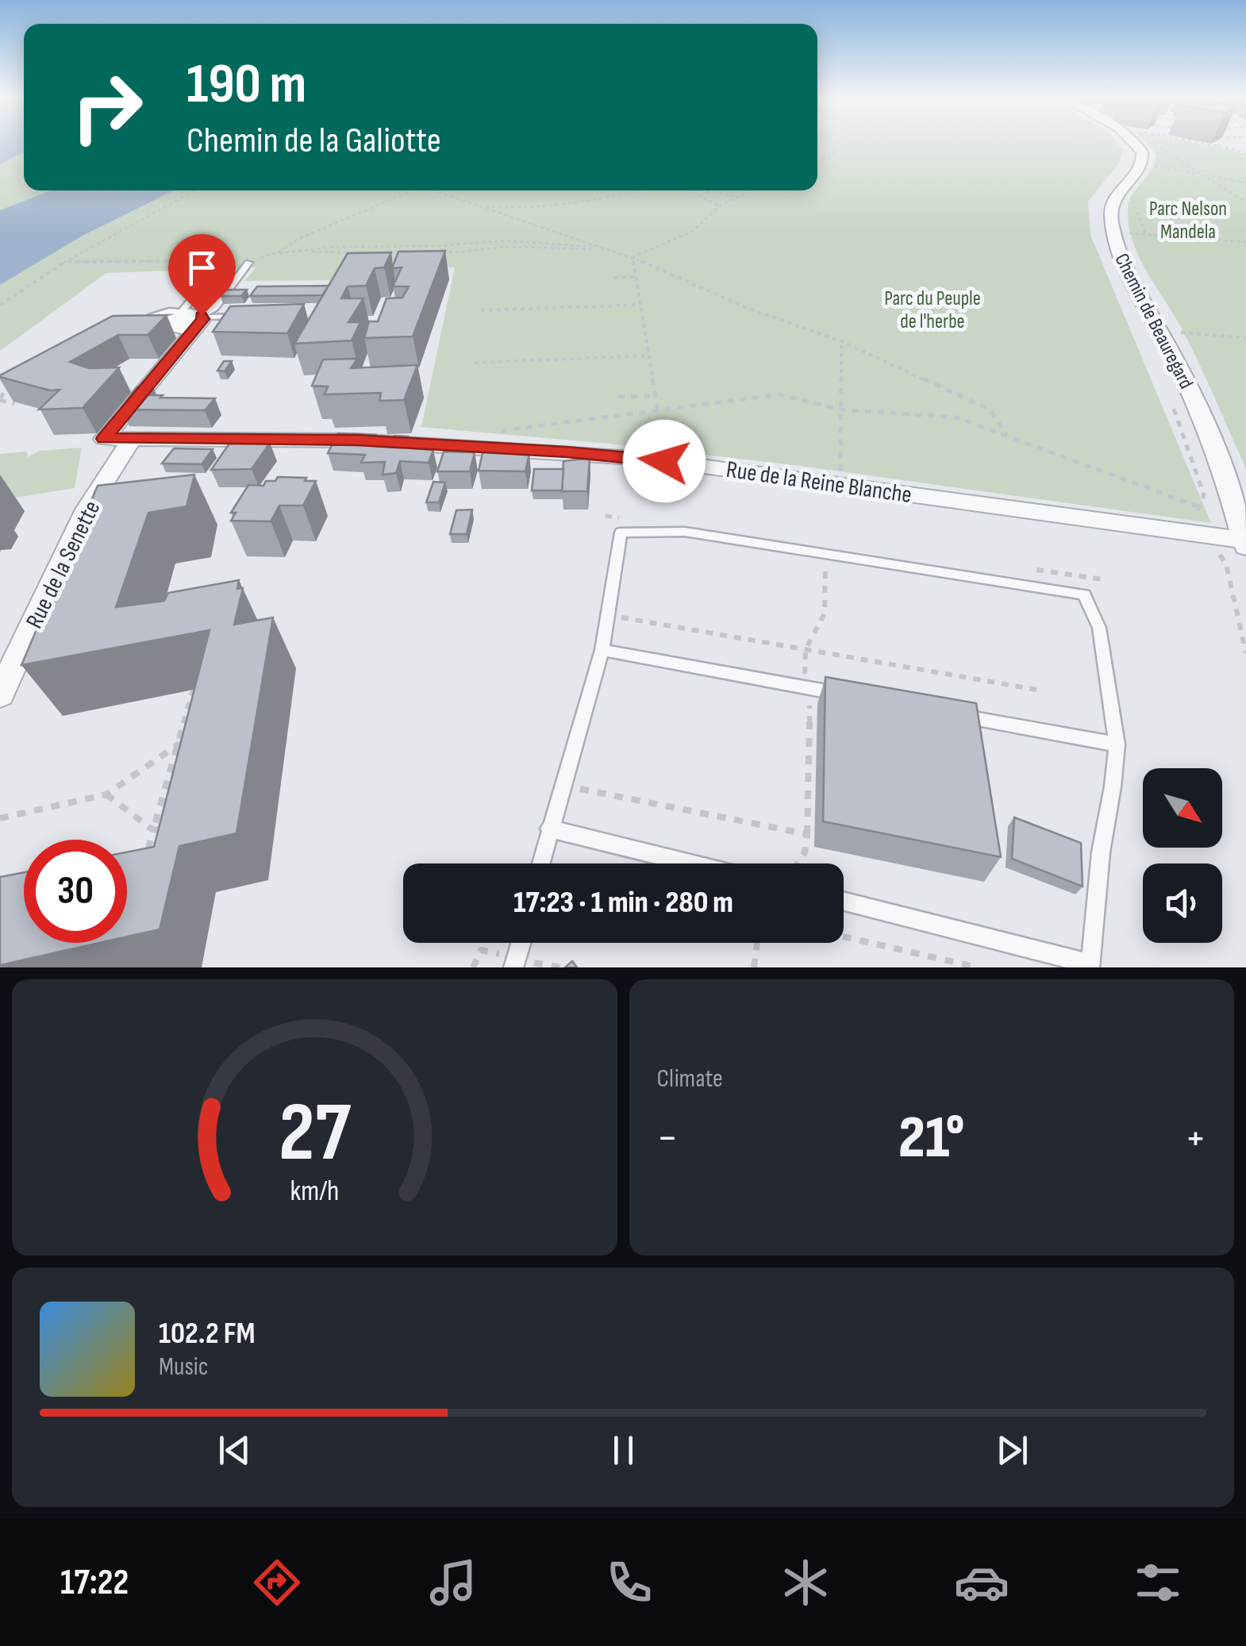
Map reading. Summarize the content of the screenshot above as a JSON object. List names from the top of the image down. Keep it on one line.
{"streets":{"street":["Chemin de Beauregard","Rue de la Reine Blanche","Rue de la Senette"]},"crossings":[["Chemin de Beauregard","Rue de la Reine Blanche"],["Rue de la Reine Blanche","Rue de la Senette"]],"parks":["Parc Nelson Mandela","Parc du Peuple de l'herbe"],"north":"bottom right","page":{"turn":["190 m","Chemin de la Galiotte"],"limit":"30","trip":"17:23 · 1 min · 280 m","tile":"Climate","heat":["−","21°","+"],"song":["102.2 FM","Music"],"tabs":"17:22","gauge":["27","km/h"]}}
